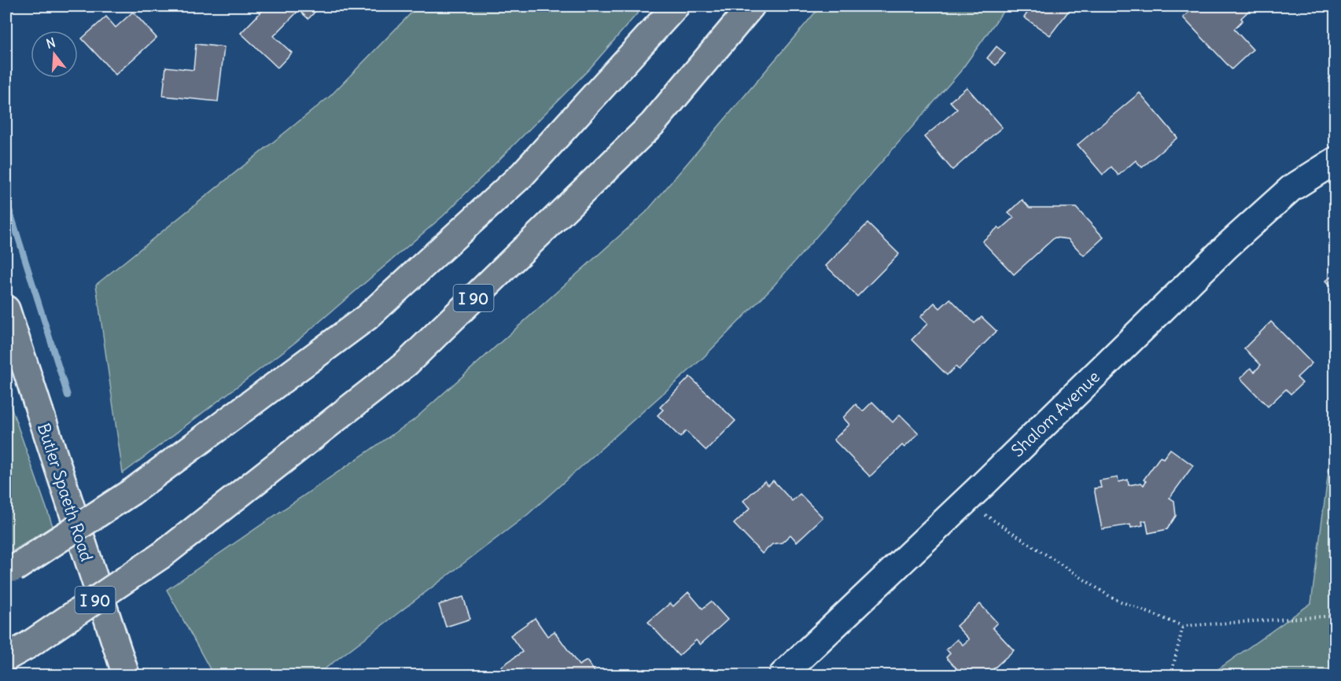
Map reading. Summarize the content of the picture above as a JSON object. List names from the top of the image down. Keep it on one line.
{"streets":{"main road":["I 90","Butler Spaeth Road"],"street":["Shalom Avenue"]},"north":"top"}
